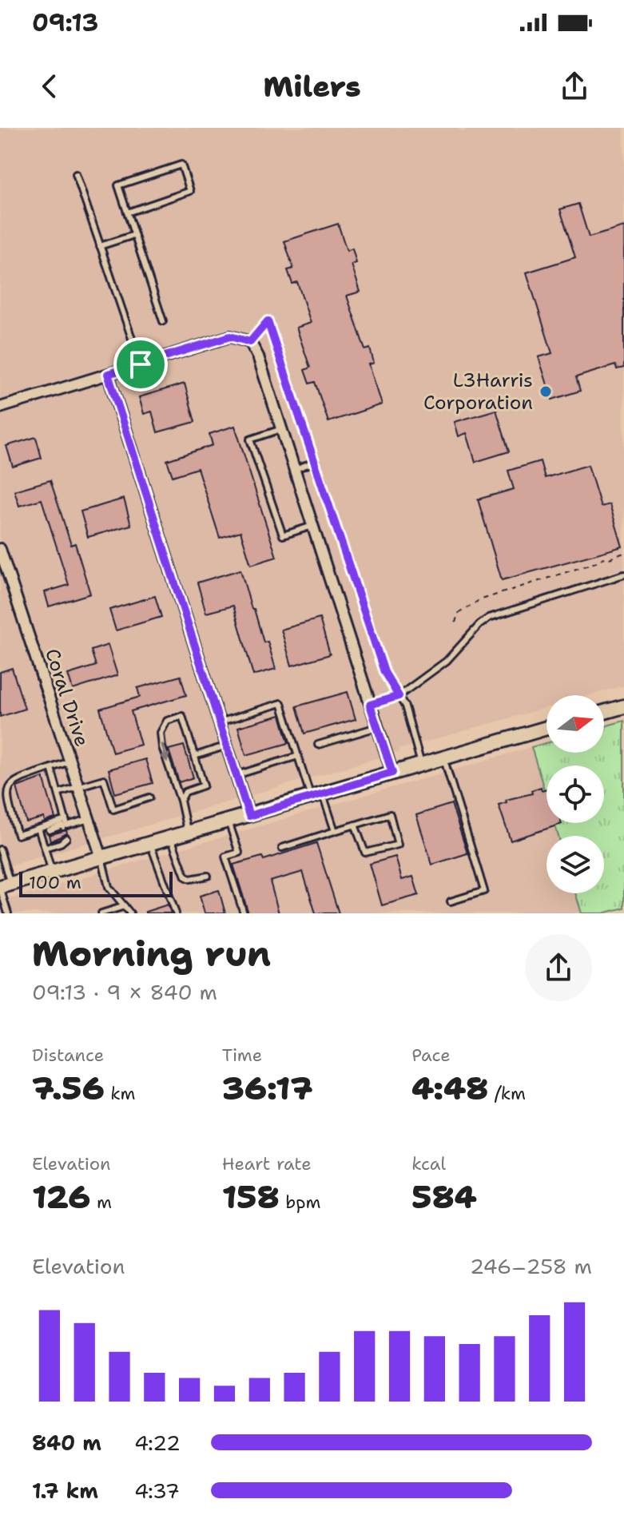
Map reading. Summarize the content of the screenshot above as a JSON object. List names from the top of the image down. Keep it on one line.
{"streets":{"street":["Coral Drive"]},"places":["L3Harris Corporation"],"scale_bar":"100 m","north":"right","page":{"status":"09:13","header":"Milers","scale":"100 m","heading":["Morning run","09:13 · 9 × 840 m"],"stats":[["Distance","7.56 km"],["Time","36:17"],["Pace","4:48 /km"],["Elevation","126 m"],["Heart rate","158 bpm"],["kcal","584"]],"chart":["Elevation","246–258 m"],"list":[{"name":"840 m","note":"4:22"},{"name":"1.7 km","note":"4:37"}]}}
